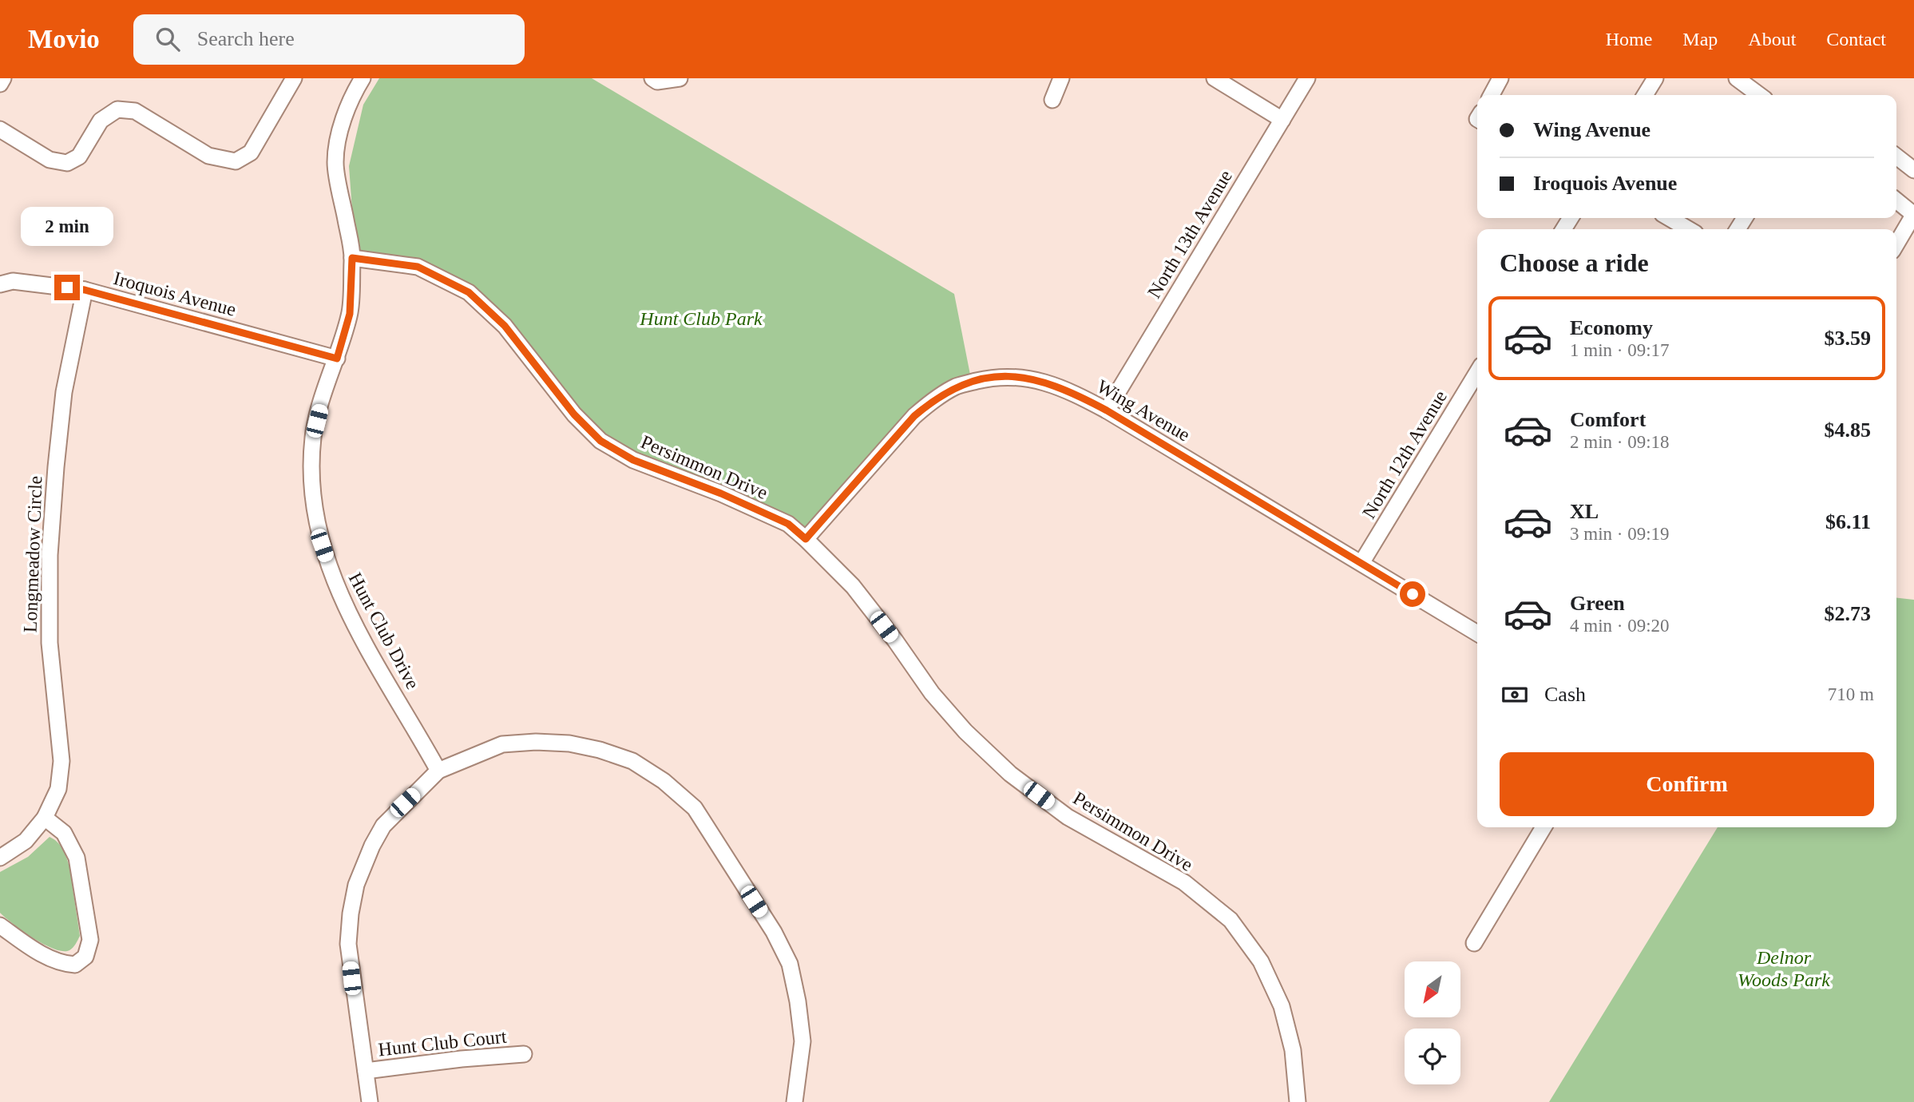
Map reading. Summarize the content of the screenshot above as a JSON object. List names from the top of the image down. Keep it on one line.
{"streets":{"street":["North 13th Avenue","Iroquois Avenue","Wing Avenue","North 12th Avenue","Persimmon Drive","Longmeadow Circle","Hunt Club Drive","Hunt Club Court"]},"crossings":[["North 13th Avenue","Wing Avenue"],["Iroquois Avenue","Longmeadow Circle"],["Iroquois Avenue","Hunt Club Drive"],["Wing Avenue","North 12th Avenue"],["Wing Avenue","Persimmon Drive"],["Persimmon Drive","Hunt Club Drive"]],"parks":["Hunt Club Park","Delnor Woods Park"],"north":"bottom left","page":{"header":"Movio","search":"Search here","nav":["Home","Map","About","Contact"],"banner":["Wing Avenue","Iroquois Avenue"],"bubble":"2 min","heading":"Choose a ride","list":[{"name":"Economy","note":"1 min · 09:17","value":"$3.59"},{"name":"Comfort","note":"2 min · 09:18","value":"$4.85"},{"name":"XL","note":"3 min · 09:19","value":"$6.11"},{"name":"Green","note":"4 min · 09:20","value":"$2.73"}],"pay":["Cash","710 m"],"buttons":"Confirm"}}
